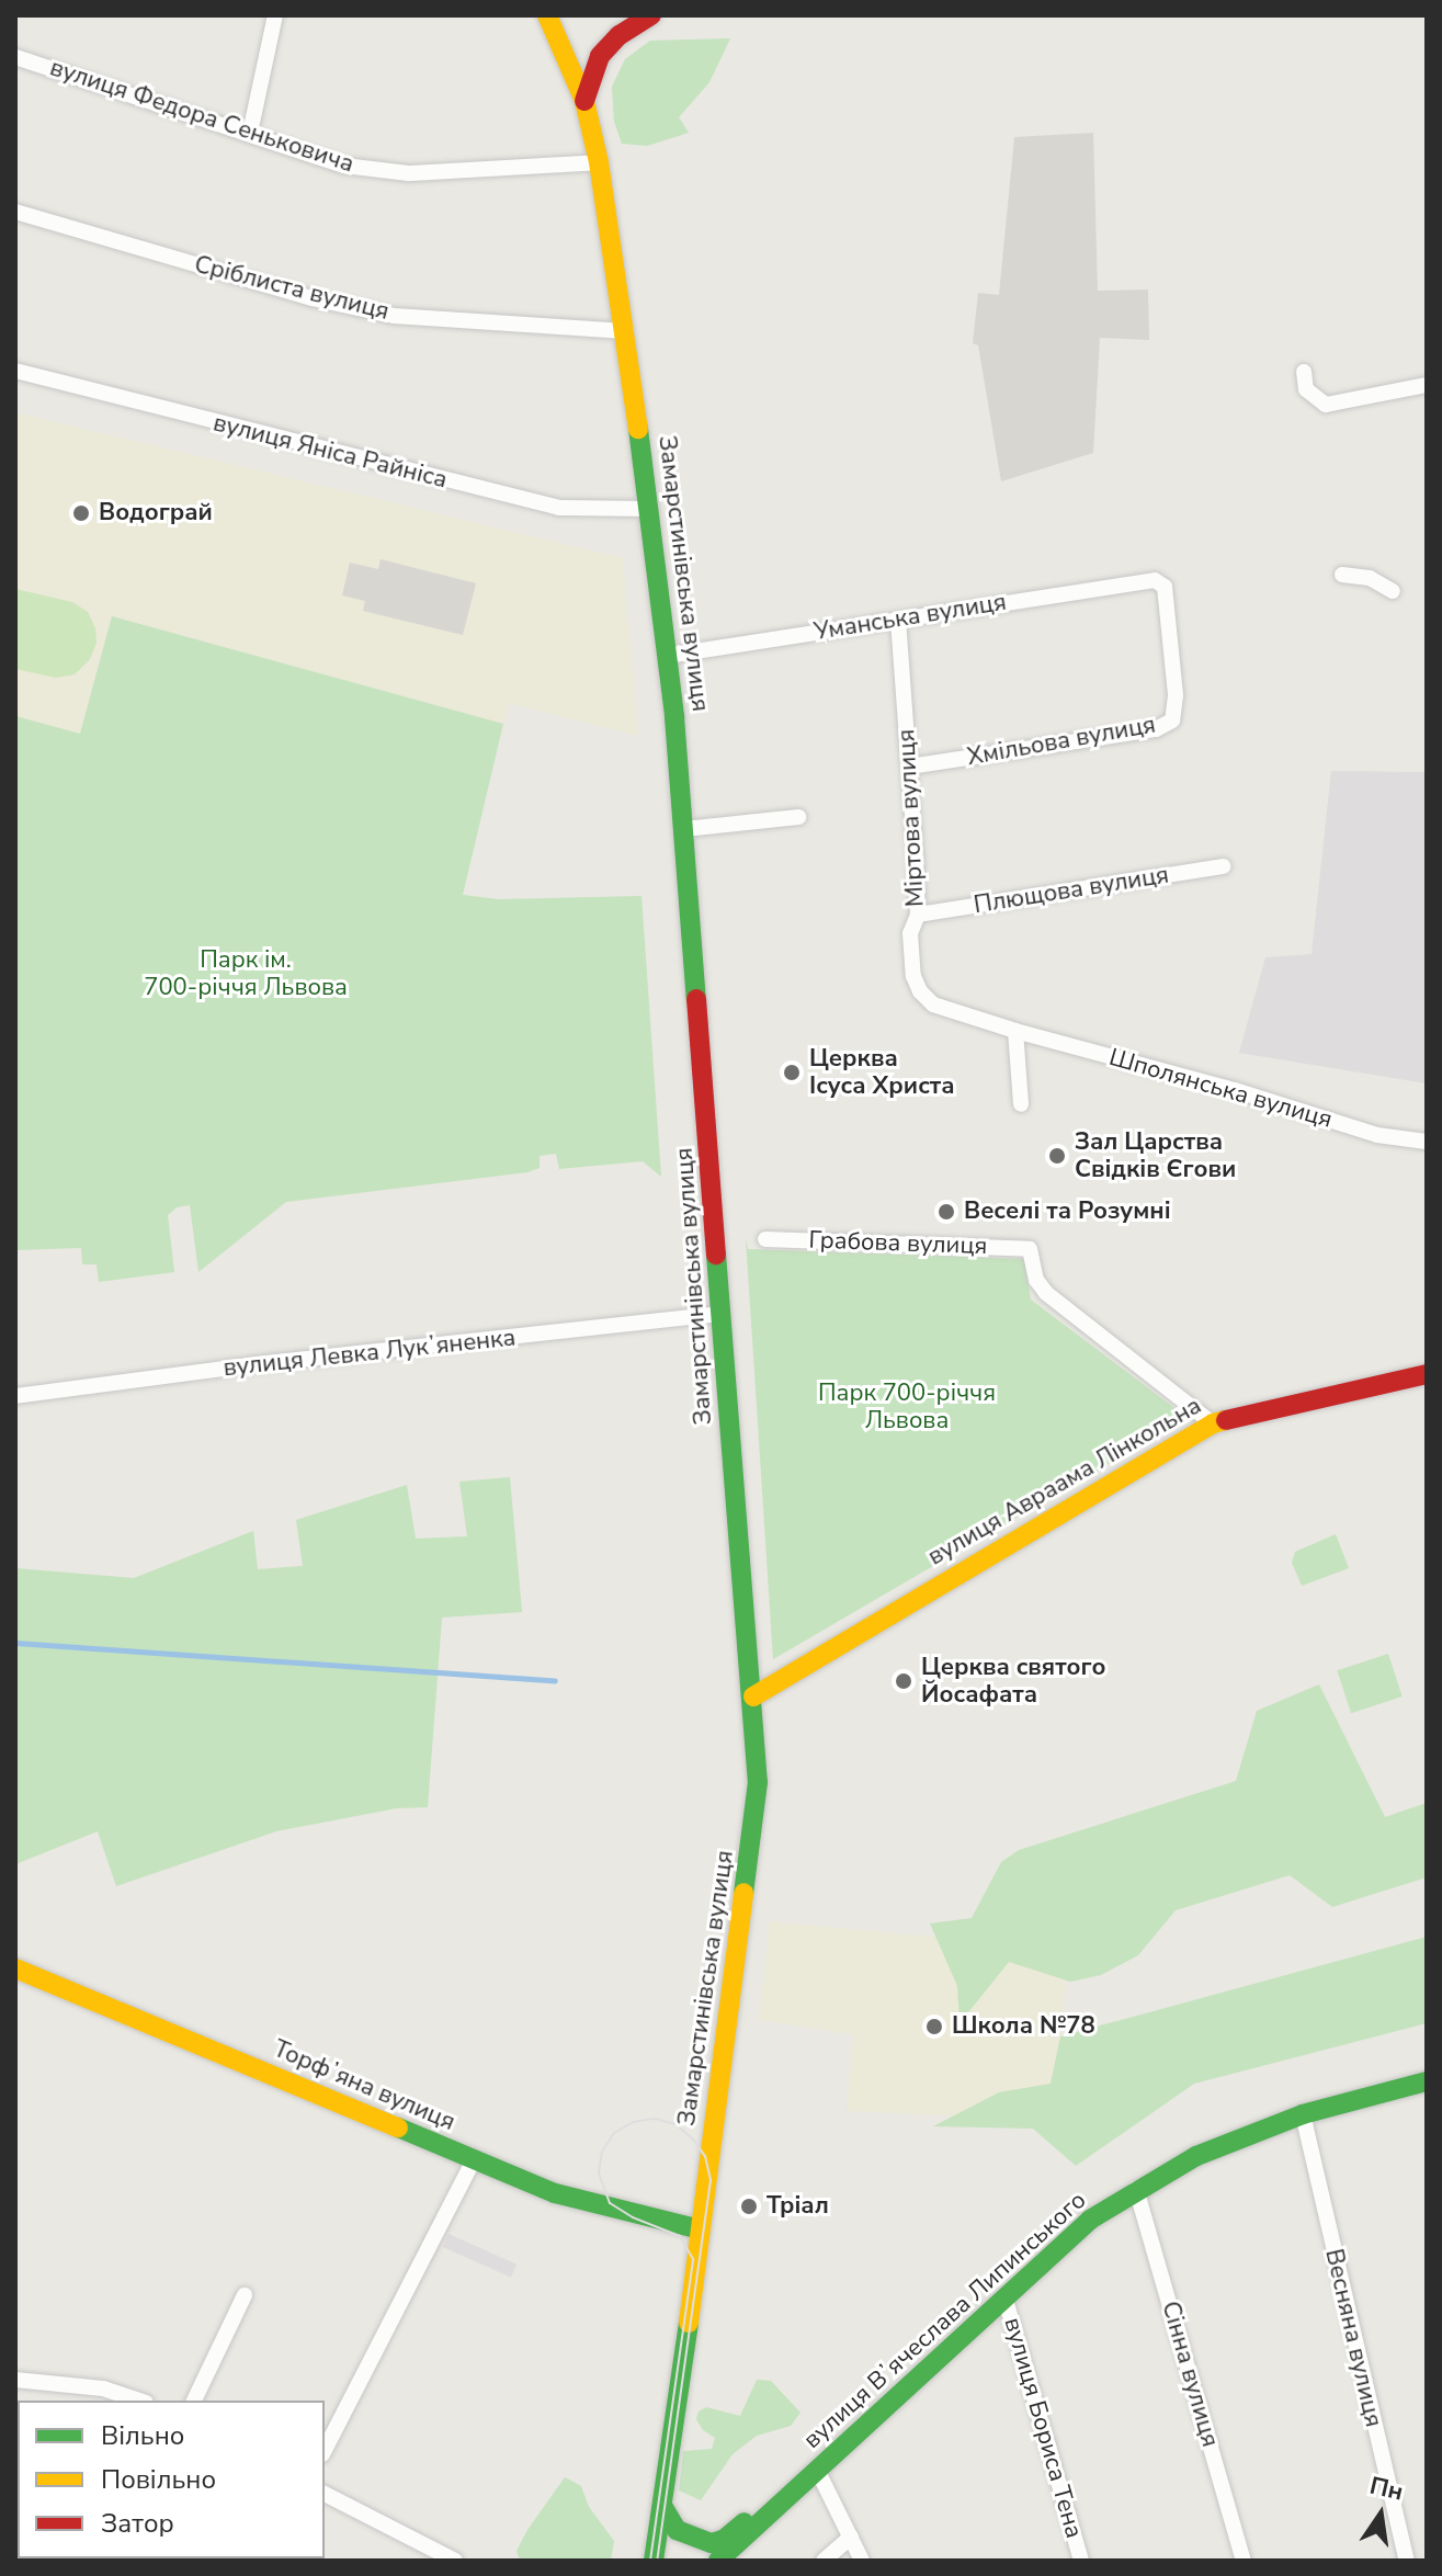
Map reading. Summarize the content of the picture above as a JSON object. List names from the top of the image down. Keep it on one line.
{"streets":{"main road":["Замарстинівська вулиця","вулиця Авраама Лінкольна","Торфʼяна вулиця","вулиця Вʼячеслава Липинського"],"street":["вулиця Федора Сеньковича","Сріблиста вулиця","вулиця Яніса Райніса","Уманська вулиця","Хмільова вулиця","Міртова вулиця","Плющова вулиця","Шполянська вулиця","Грабова вулиця","вулиця Левка Лукʼяненка","Весняна вулиця","Сінна вулиця","вулиця Бориса Тена"]},"crossings":[["вулиця Федора Сеньковича","Замарстинівська вулиця"],["Сріблиста вулиця","Замарстинівська вулиця"],["вулиця Яніса Райніса","Замарстинівська вулиця"],["Замарстинівська вулиця","Уманська вулиця"],["Замарстинівська вулиця","вулиця Левка Лукʼяненка"],["Замарстинівська вулиця","вулиця Авраама Лінкольна"],["Замарстинівська вулиця","Торфʼяна вулиця"],["Уманська вулиця","Хмільова вулиця"],["Уманська вулиця","Міртова вулиця"],["Хмільова вулиця","Міртова вулиця"],["Міртова вулиця","Плющова вулиця"],["Міртова вулиця","Шполянська вулиця"],["Грабова вулиця","вулиця Авраама Лінкольна"],["вулиця Вʼячеслава Липинського","Весняна вулиця"],["вулиця Вʼячеслава Липинського","Сінна вулиця"],["вулиця Вʼячеслава Липинського","вулиця Бориса Тена"]],"parks":["Парк ім. 700-річчя Львова","Парк 700-річчя Львова"],"places":["Водограй","Церква Ісуса Христа","Зал Царства Свідків Єгови","Веселі та Розумні","Церква святого Йосафата","Школа №78","Тріал"],"legend":["Вільно","Повільно","Затор"],"north":"top"}
